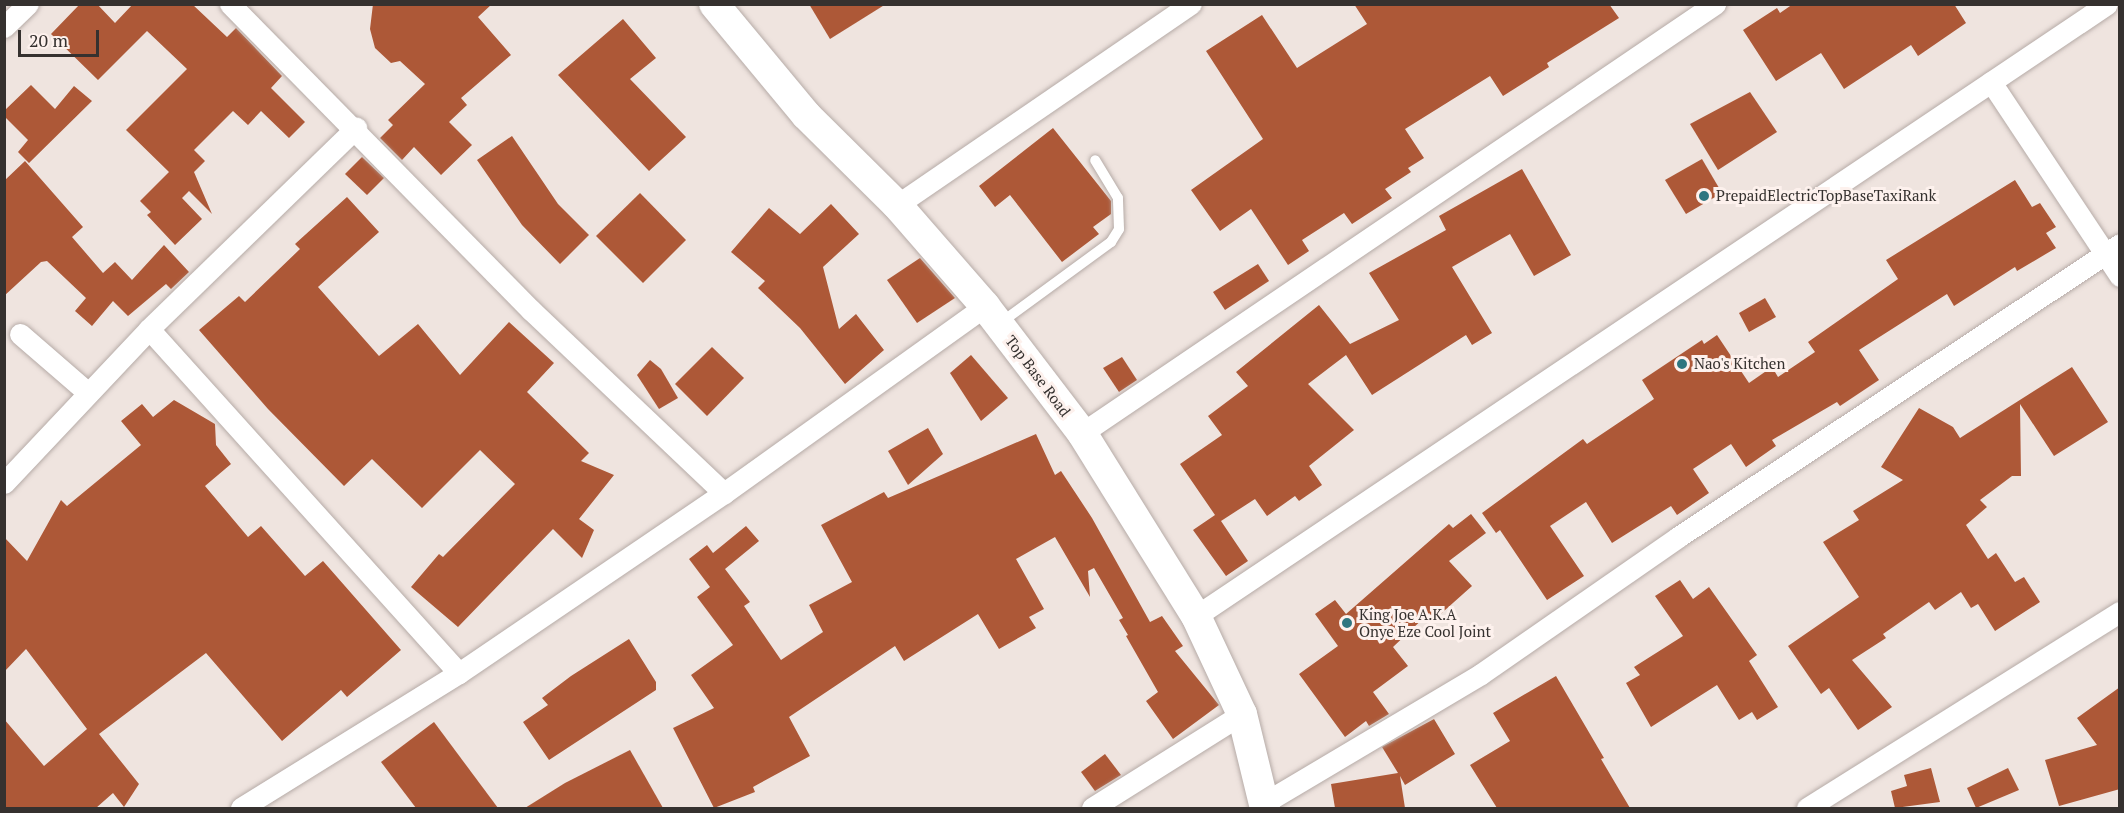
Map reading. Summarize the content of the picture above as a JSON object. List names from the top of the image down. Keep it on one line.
{"streets":{"street":["Top Base Road"]},"places":["PrepaidElectricTopBaseTaxiRank","Nao's Kitchen","King Joe A.K.A Onye Eze Cool Joint"],"scale_bar":"20 m"}
